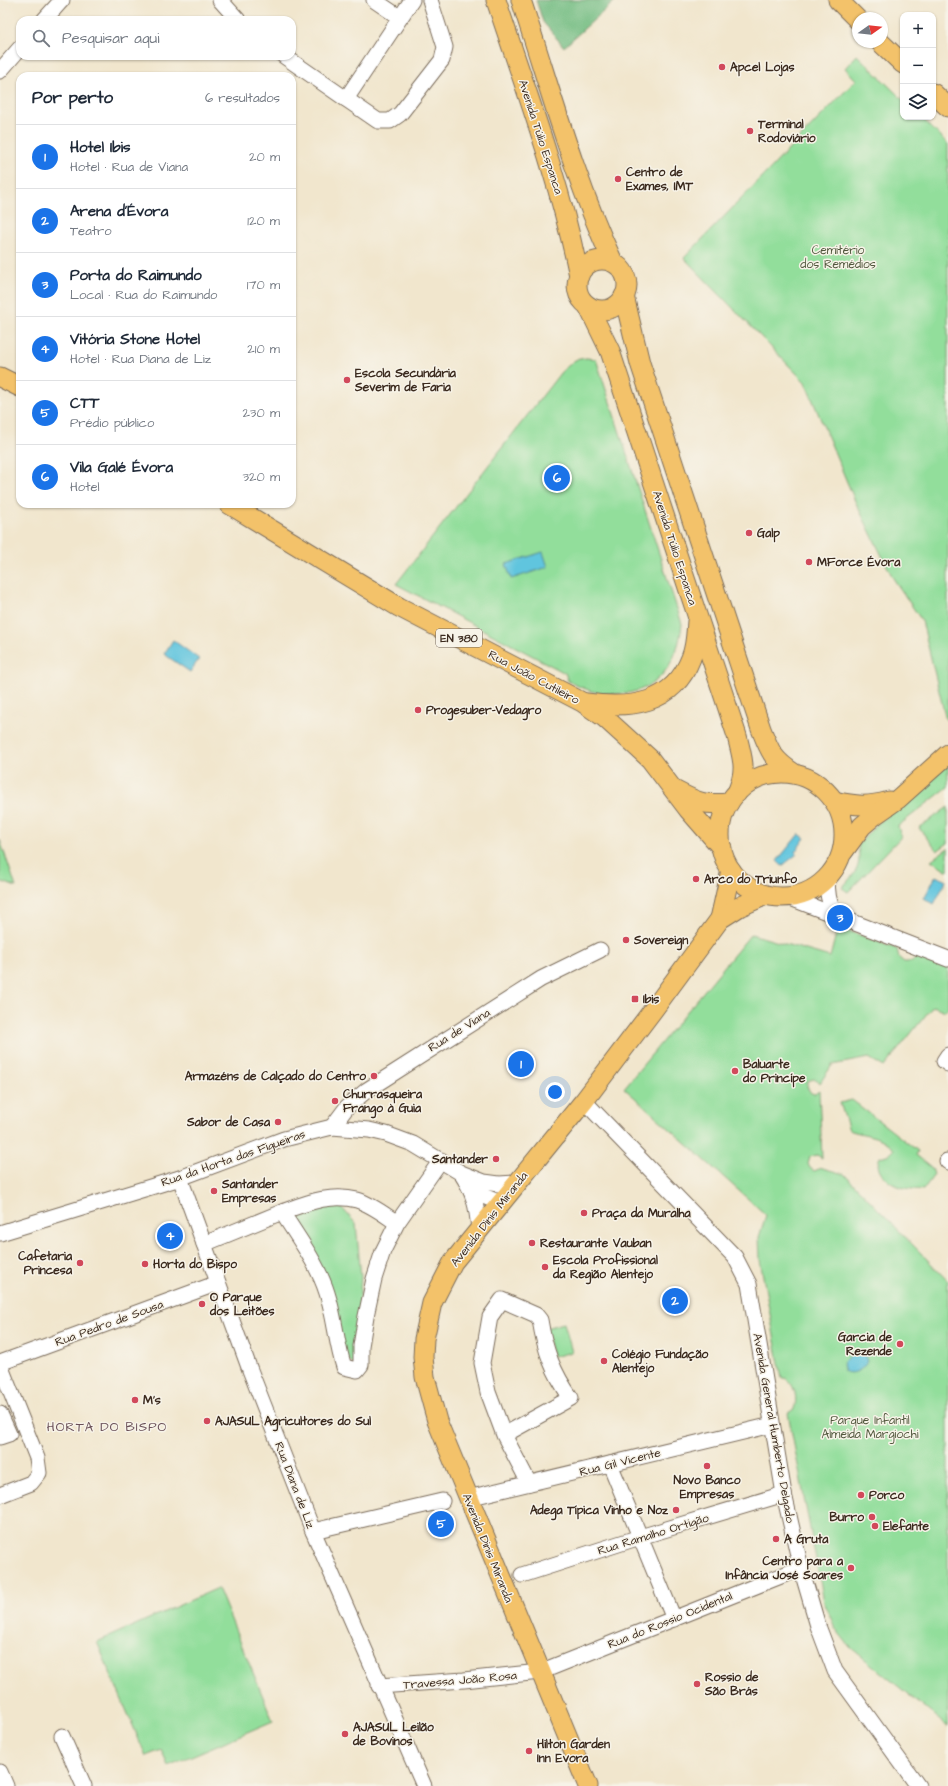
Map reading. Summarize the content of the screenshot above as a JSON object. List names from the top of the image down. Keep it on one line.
{"streets":{"main road":["Avenida Túlio Espanca","EN 380","Rua João Cutileiro","Avenida Dinis Miranda"],"street":["Rua de Viana","Rua da Horta das Figueiras","Rua Pedro de Sousa","Avenida General Humberto Delgado","Rua Gil Vicente","Rua Diana de Liz","Rua Ramalho Ortigão","Rua do Rossio Ocidental","Travessa João Rosa"]},"crossings":[["Avenida Túlio Espanca","Rua João Cutileiro"],["Avenida Túlio Espanca","Avenida Dinis Miranda"],["Rua João Cutileiro","Avenida Dinis Miranda"],["Rua de Viana","Rua da Horta das Figueiras"],["Rua da Horta das Figueiras","Avenida Dinis Miranda"],["Rua da Horta das Figueiras","Rua Diana de Liz"],["Avenida Dinis Miranda","Avenida General Humberto Delgado"],["Avenida Dinis Miranda","Rua Gil Vicente"],["Avenida Dinis Miranda","Rua do Rossio Ocidental"],["Avenida Dinis Miranda","Travessa João Rosa"],["Rua Pedro de Sousa","Rua Diana de Liz"],["Avenida General Humberto Delgado","Rua Gil Vicente"],["Avenida General Humberto Delgado","Rua Ramalho Ortigão"],["Avenida General Humberto Delgado","Rua do Rossio Ocidental"],["Rua Diana de Liz","Travessa João Rosa"],["Rua do Rossio Ocidental","Travessa João Rosa"]],"districts":["HORTA DO BISPO"],"parks":["Cemitério dos Remédios","Parque Infantil Almeida Margiochi"],"places":{"other":["Apcel Lojas","Terminal Rodoviário","Centro de Exames, IMT","Escola Secundária Severim de Faria","Galp","MForce Évora","Progesuber-Vedagro","Arco do Triunfo","Sovereign","Baluarte do Princípe","Armazéns de Calçado do Centro","Churrasqueira Frango à Guia","Sabor de Casa","Santander","Santander Empresas","Praça da Muralha","Restaurante Vauban","Cafetaria Princesa","Horta do Bispo","Escola Profissional da Região Alentejo","O Parque dos Leitões","Garcia de Rezende","Colégio Fundação Alentejo","M's","AJASUL Agricultores do Sul","Novo Banco Empresas","Porco","Adega Típica Vinho e Noz","Burro","Elefante","A Gruta","Centro para a Infância José Soares","Rossio de São Brás","AJASUL Leilão de Bovinos","Hilton Garden Inn Evora"],"transit":["Ibis"]},"north":"right","page":{"map_buttons":["+","−"],"search":"Pesquisar aqui","heading":["Por perto","6 resultados"],"list":[{"mark":"1","name":"Hotel Ibis","note":"Hotel · Rua de Viana","value":"20 m"},{"mark":"2","name":"Arena d'Évora","note":"Teatro","value":"120 m"},{"mark":"3","name":"Porta do Raimundo","note":"Local · Rua do Raimundo","value":"170 m"},{"mark":"4","name":"Vitória Stone Hotel","note":"Hotel · Rua Diana de Liz","value":"210 m"},{"mark":"5","name":"CTT","note":"Prédio público","value":"230 m"},{"mark":"6","name":"Vila Galé Évora","note":"Hotel","value":"320 m"}],"pins":["6","3","1","4","2","5"]}}
